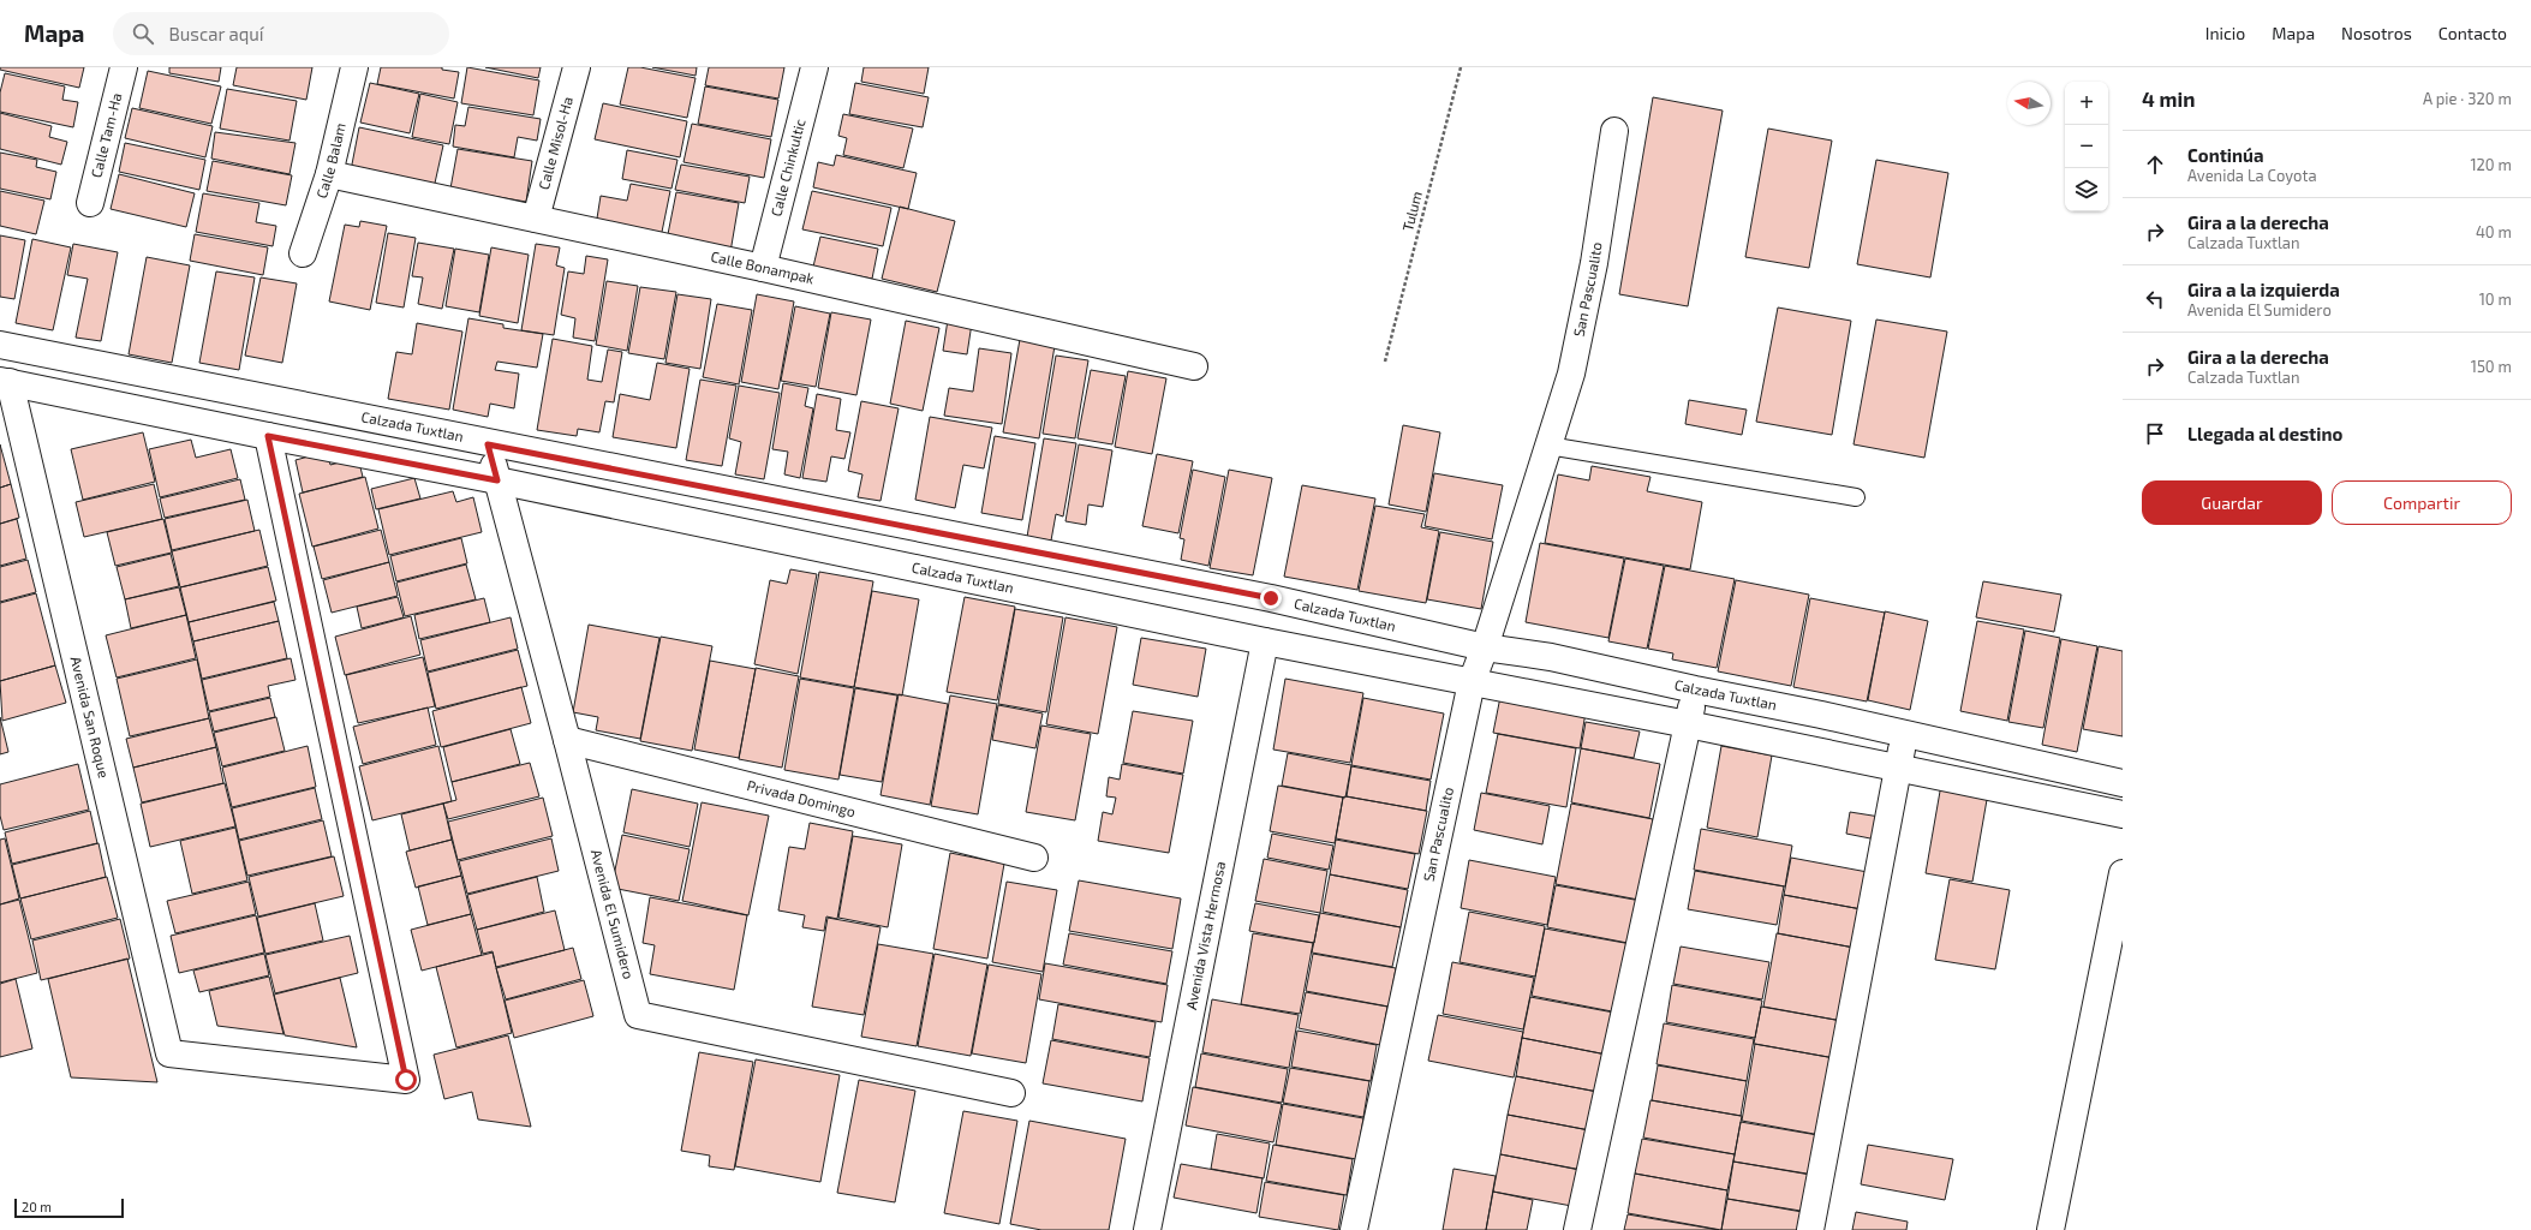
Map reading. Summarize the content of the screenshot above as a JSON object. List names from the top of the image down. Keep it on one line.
{"streets":{"street":["Calle Tam-Ha","Calle Misol-Ha","Calle Balam","Calle Chinkultic","Calle Bonampak","San Pascualito","Calzada Tuxtlan","Avenida San Roque","Privada Domingo","Avenida El Sumidero","Avenida Vista Hermosa"],"path":["Tulum"]},"crossings":[["Calle Misol-Ha","Calle Bonampak"],["Calle Balam","Calle Bonampak"],["Calle Chinkultic","Calle Bonampak"],["San Pascualito","Calzada Tuxtlan"],["Calzada Tuxtlan","Avenida San Roque"],["Calzada Tuxtlan","Avenida El Sumidero"],["Calzada Tuxtlan","Avenida Vista Hermosa"],["Privada Domingo","Avenida El Sumidero"]],"scale_bar":"20 m","north":"left","page":{"header":"Mapa","search":"Buscar aquí","nav":["Inicio","Mapa","Nosotros","Contacto"],"heading":["4 min","A pie · 320 m"],"map_buttons":["+","−"],"list":[["Continúa","Avenida La Coyota","120 m"],["Gira a la derecha","Calzada Tuxtlan","40 m"],["Gira a la izquierda","Avenida El Sumidero","10 m"],["Gira a la derecha","Calzada Tuxtlan","150 m"],"Llegada al destino"],"buttons":["Guardar","Compartir"],"scale":"20 m"}}
